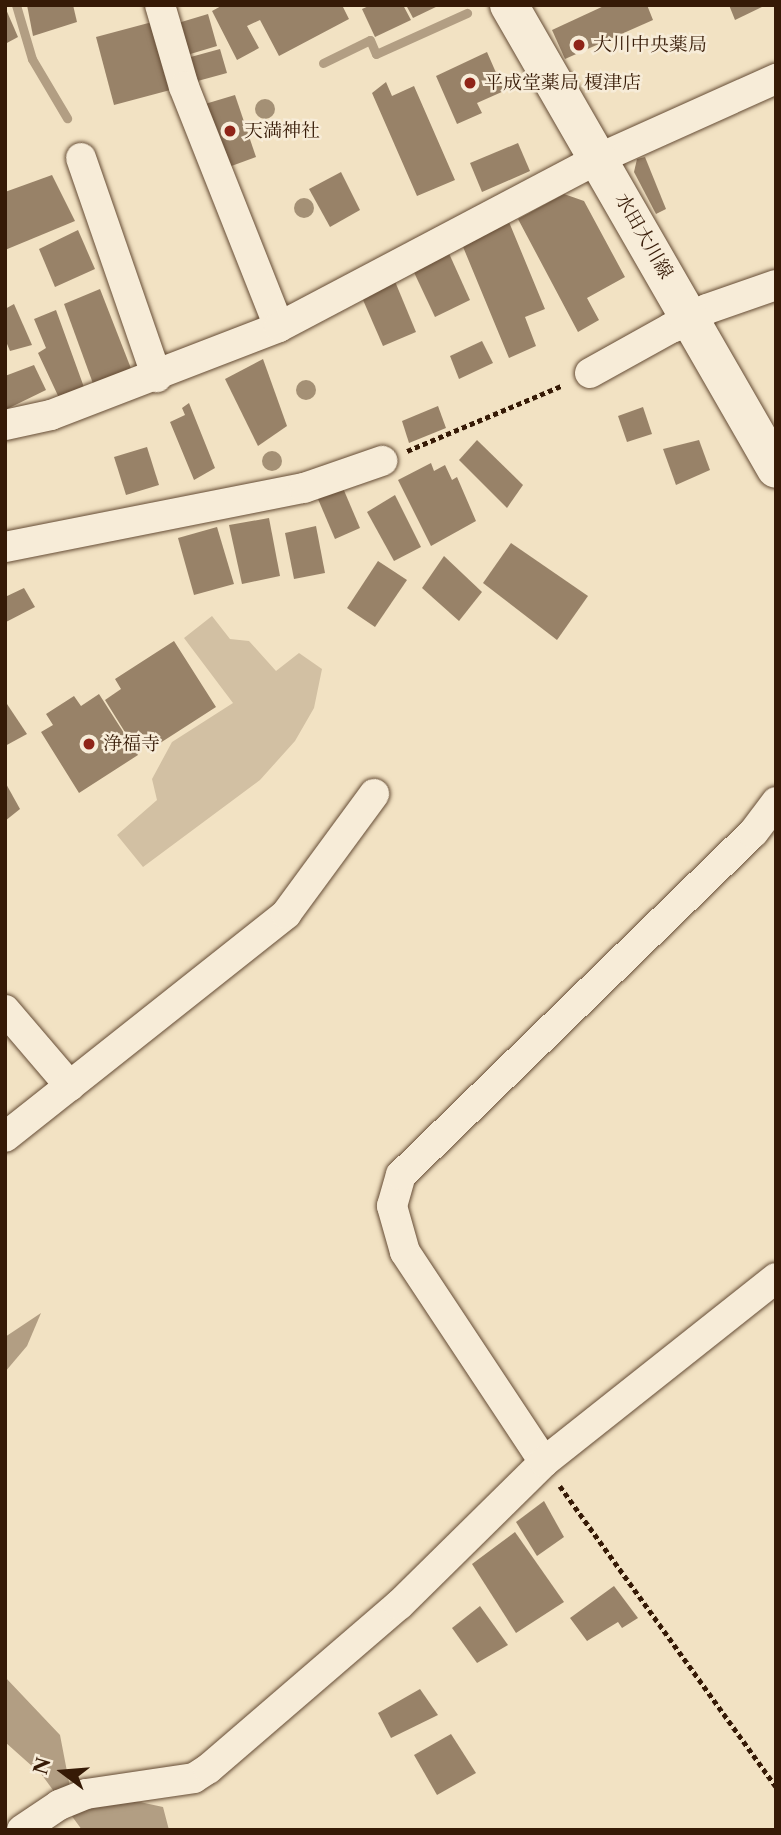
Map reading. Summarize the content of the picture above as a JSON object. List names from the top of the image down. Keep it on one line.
{"streets":{"main road":["水田大川線"]},"places":["大川中央薬局","平成堂薬局 榎津店","天満神社","浄福寺"],"north":"left"}
